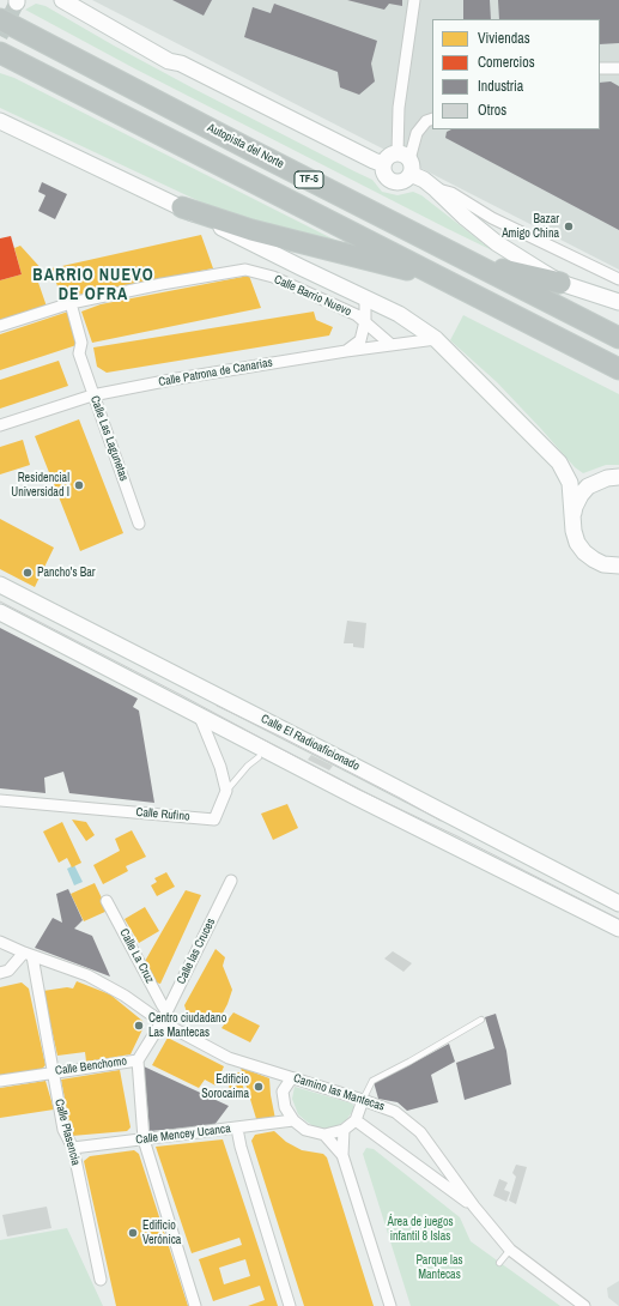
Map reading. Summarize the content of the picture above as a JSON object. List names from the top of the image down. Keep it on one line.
{"streets":{"highway":["Autopista del Norte","TF-5"],"street":["Calle Barrio Nuevo","Calle Patrona de Canarias","Calle Las Lagunetas","Calle El Radioaficionado","Calle Rufino","Calle las Cruces","Calle La Cruz","Calle Benchomo","Camino las Mantecas","Calle Plasencia","Calle Mencey Ucanca"]},"crossings":[["Calle Barrio Nuevo","Calle Patrona de Canarias"],["Calle Barrio Nuevo","Calle Las Lagunetas"],["Calle Patrona de Canarias","Calle Las Lagunetas"],["Calle las Cruces","Calle La Cruz"],["Calle las Cruces","Calle Benchomo"],["Calle las Cruces","Camino las Mantecas"],["Calle Benchomo","Camino las Mantecas"],["Calle Benchomo","Calle Plasencia"],["Camino las Mantecas","Calle Plasencia"],["Camino las Mantecas","Calle Mencey Ucanca"],["Calle Plasencia","Calle Mencey Ucanca"]],"districts":["BARRIO NUEVO DE OFRA"],"parks":["Área de juegos infantil 8 Islas","Parque las Mantecas"],"places":["Bazar Amigo China","Residencial Universidad I","Pancho's Bar","Centro ciudadano Las Mantecas","Edificio Sorocaima","Edificio Verónica"],"legend":["Viviendas","Comercios","Industria","Otros"]}
